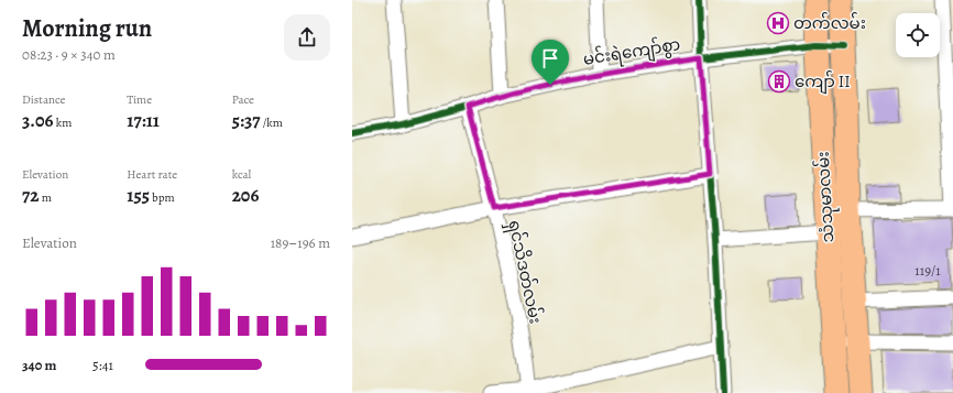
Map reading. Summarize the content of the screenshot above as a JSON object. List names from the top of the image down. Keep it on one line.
{"streets":{"main road":["သံသုမာလမ်း"],"street":["မင်းရဲကျော်စွာ","ရှင်သိဒတ်လမ်း"]},"crossings":[["မင်းရဲကျော်စွာ","သံသုမာလမ်း"],["မင်းရဲကျော်စွာ","ရှင်သိဒတ်လမ်း"]],"places":{"hospital":["တက်လမ်း"],"building":["ကျော် II"]},"house_numbers":["119/1"],"page":{"heading":["Morning run","08:23 · 9 × 340 m"],"stats":[["Distance","3.06 km"],["Time","17:11"],["Pace","5:37 /km"],["Elevation","72 m"],["Heart rate","155 bpm"],["kcal","206"]],"chart":["Elevation","189–196 m"],"list":[{"name":"340 m","note":"5:41"}]}}
